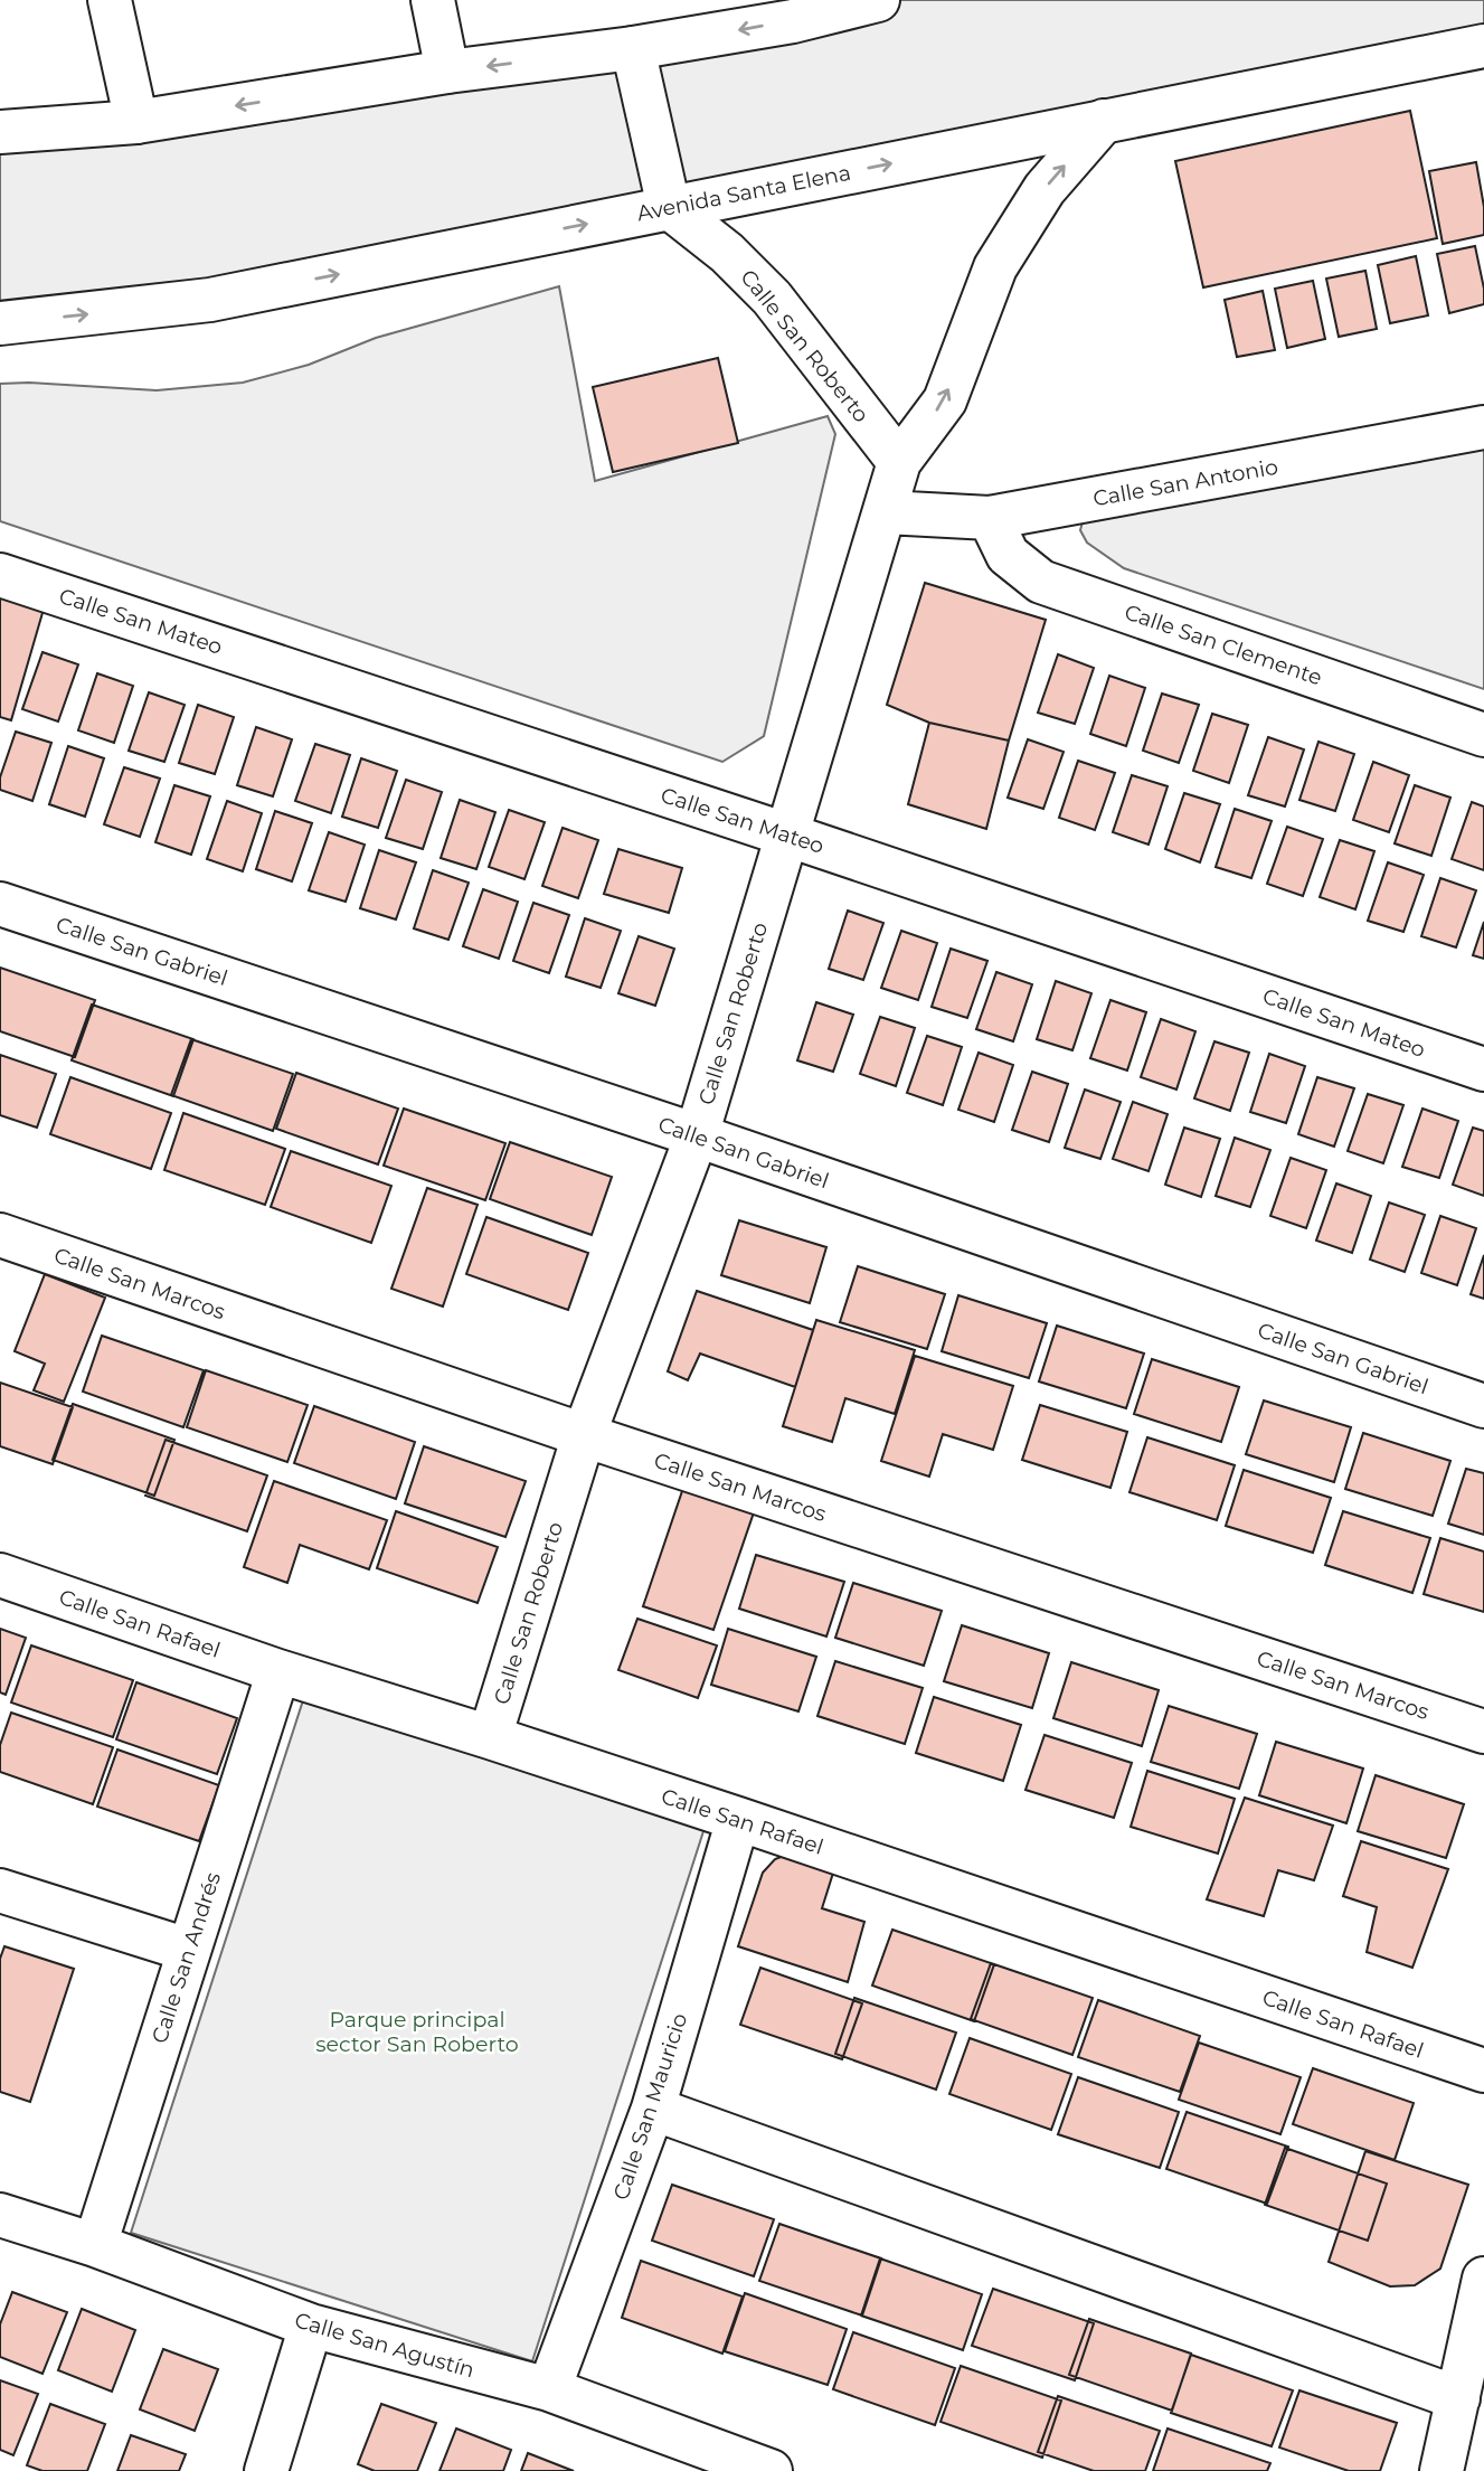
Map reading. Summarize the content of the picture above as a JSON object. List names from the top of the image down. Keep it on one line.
{"streets":{"street":["Avenida Santa Elena","Calle San Roberto","Calle San Antonio","Calle San Mateo","Calle San Clemente","Calle San Gabriel","Calle San Marcos","Calle San Rafael","Calle San Andrés","Calle San Mauricio","Calle San Agustín"]},"crossings":[["Avenida Santa Elena","Calle San Roberto"],["Calle San Roberto","Calle San Antonio"],["Calle San Roberto","Calle San Mateo"],["Calle San Roberto","Calle San Gabriel"],["Calle San Roberto","Calle San Marcos"],["Calle San Roberto","Calle San Rafael"],["Calle San Antonio","Calle San Clemente"],["Calle San Rafael","Calle San Andrés"],["Calle San Rafael","Calle San Mauricio"],["Calle San Andrés","Calle San Agustín"],["Calle San Mauricio","Calle San Agustín"]],"parks":["Parque principal sector San Roberto"]}
